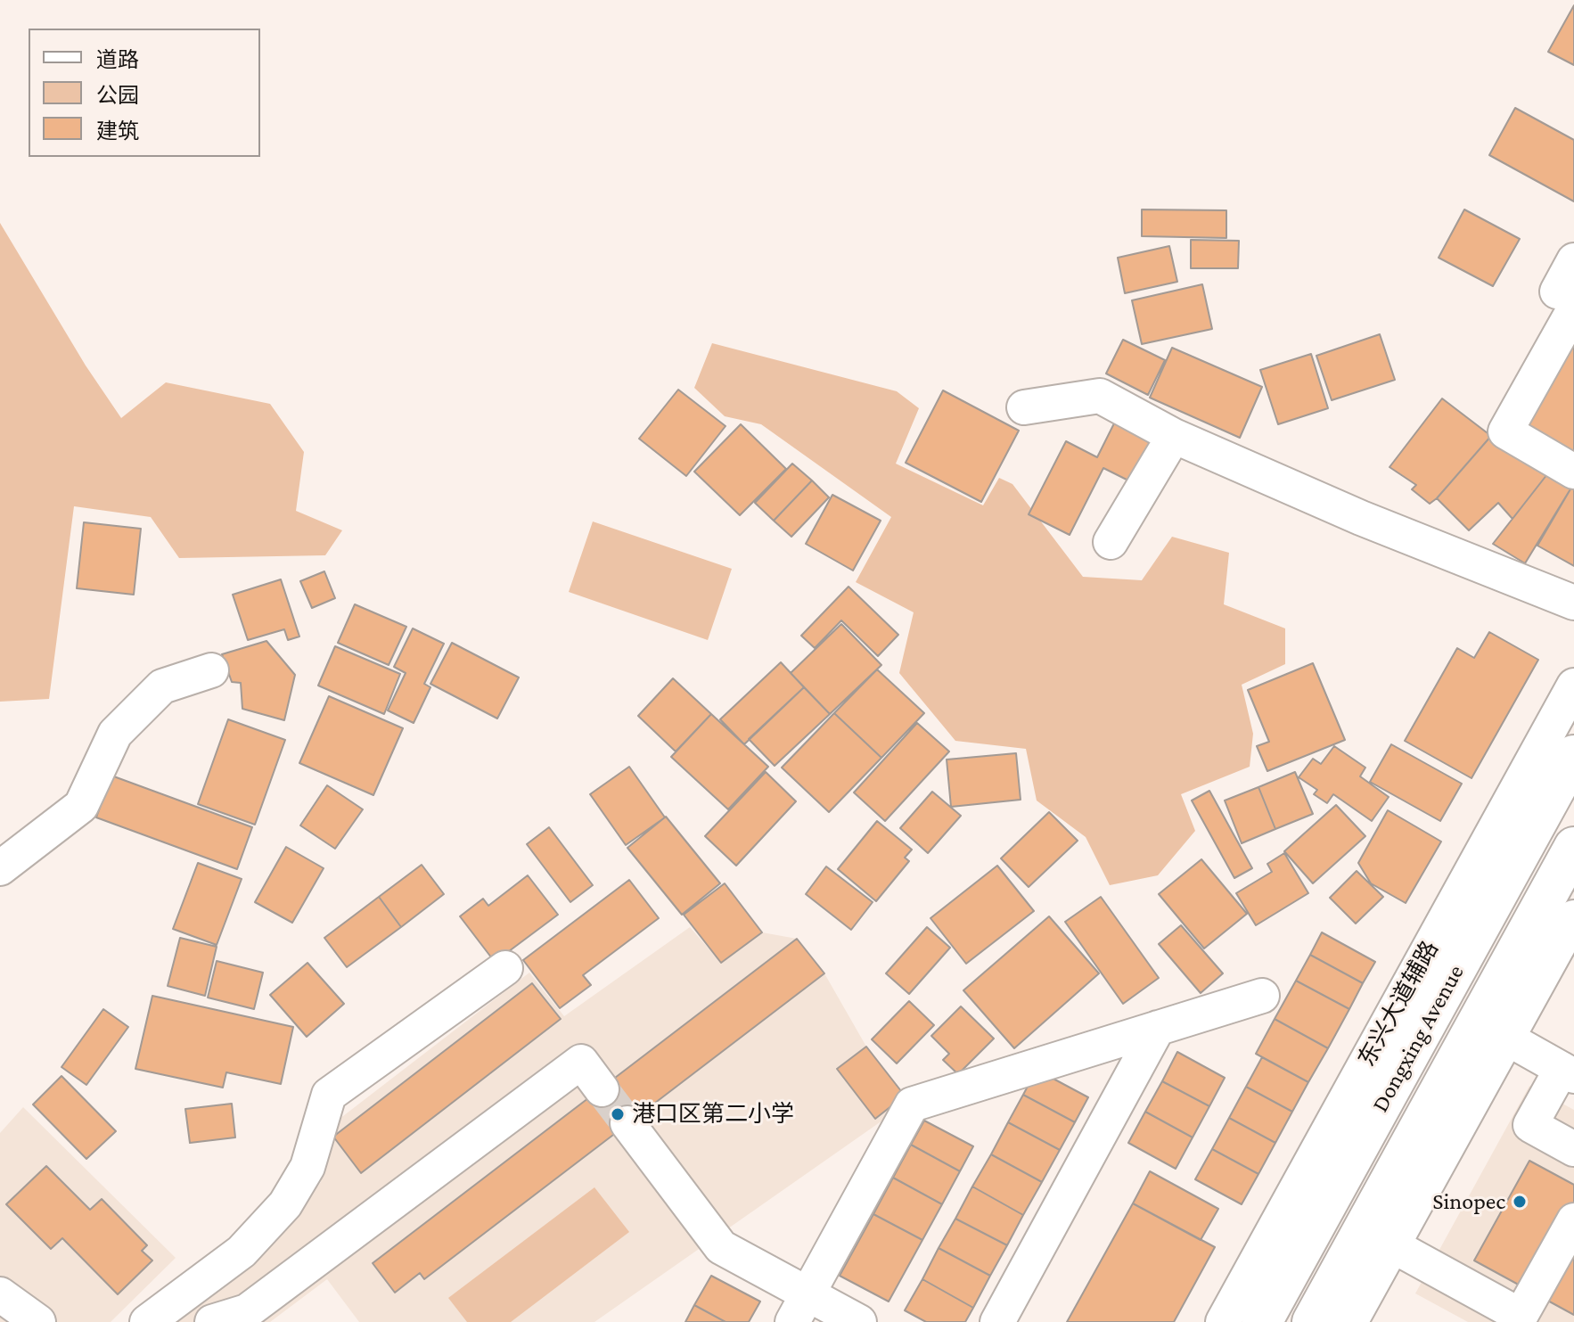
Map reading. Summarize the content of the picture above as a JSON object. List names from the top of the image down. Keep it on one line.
{"streets":{"main road":["Dongxing Avenue"],"street":["东兴大道辅路"]},"crossings":[["东兴大道辅路","Dongxing Avenue"]],"places":["港口区第二小学","Sinopec"],"legend":["道路","公园","建筑"]}
